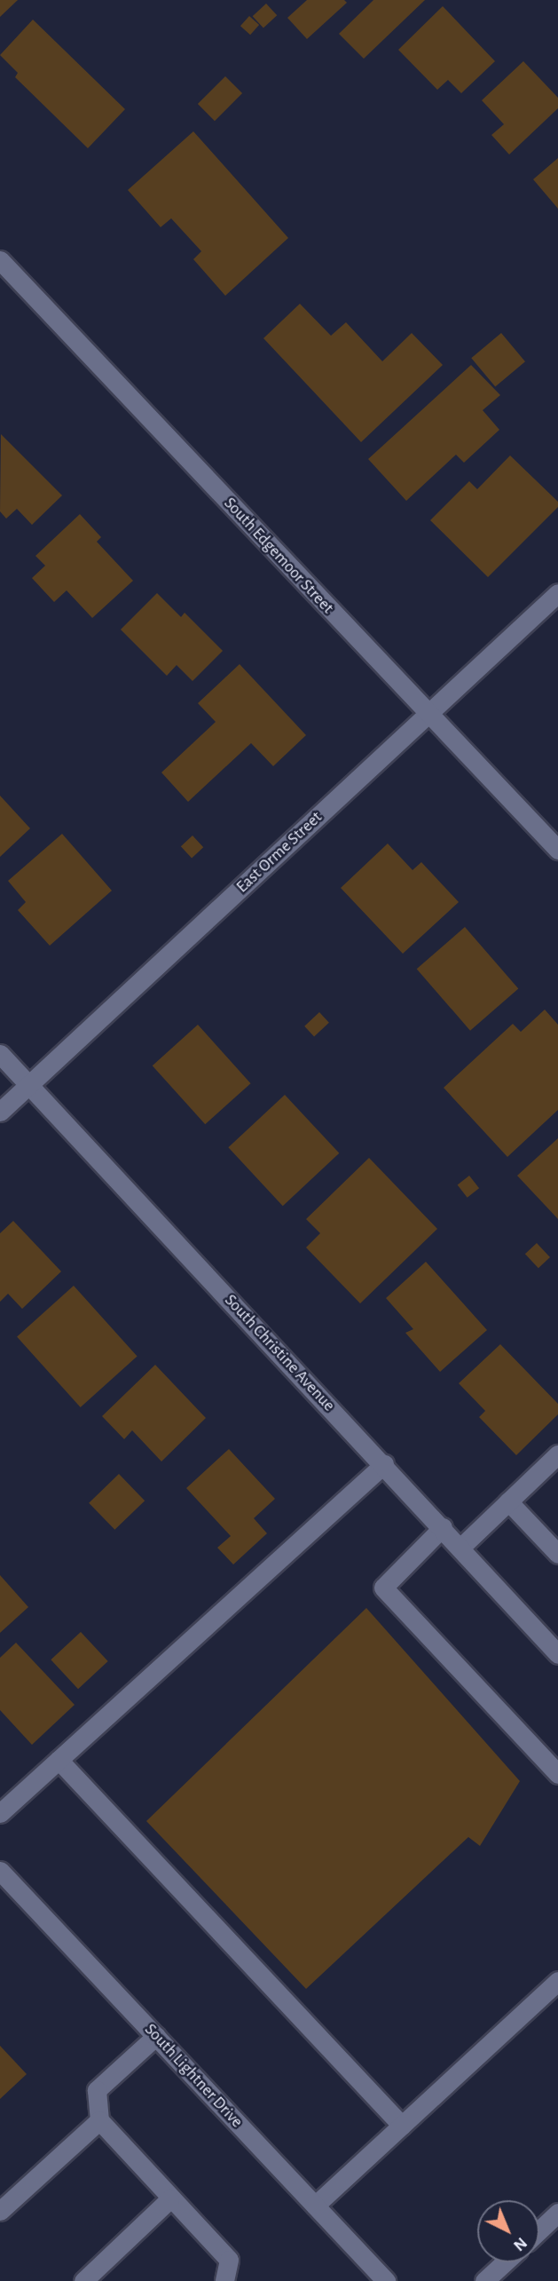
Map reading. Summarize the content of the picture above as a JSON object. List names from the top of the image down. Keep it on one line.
{"streets":{"street":["South Edgemoor Street","East Orme Street","South Christine Avenue","South Lightner Drive"]},"crossings":[["South Edgemoor Street","East Orme Street"],["East Orme Street","South Christine Avenue"]],"north":"bottom right"}
